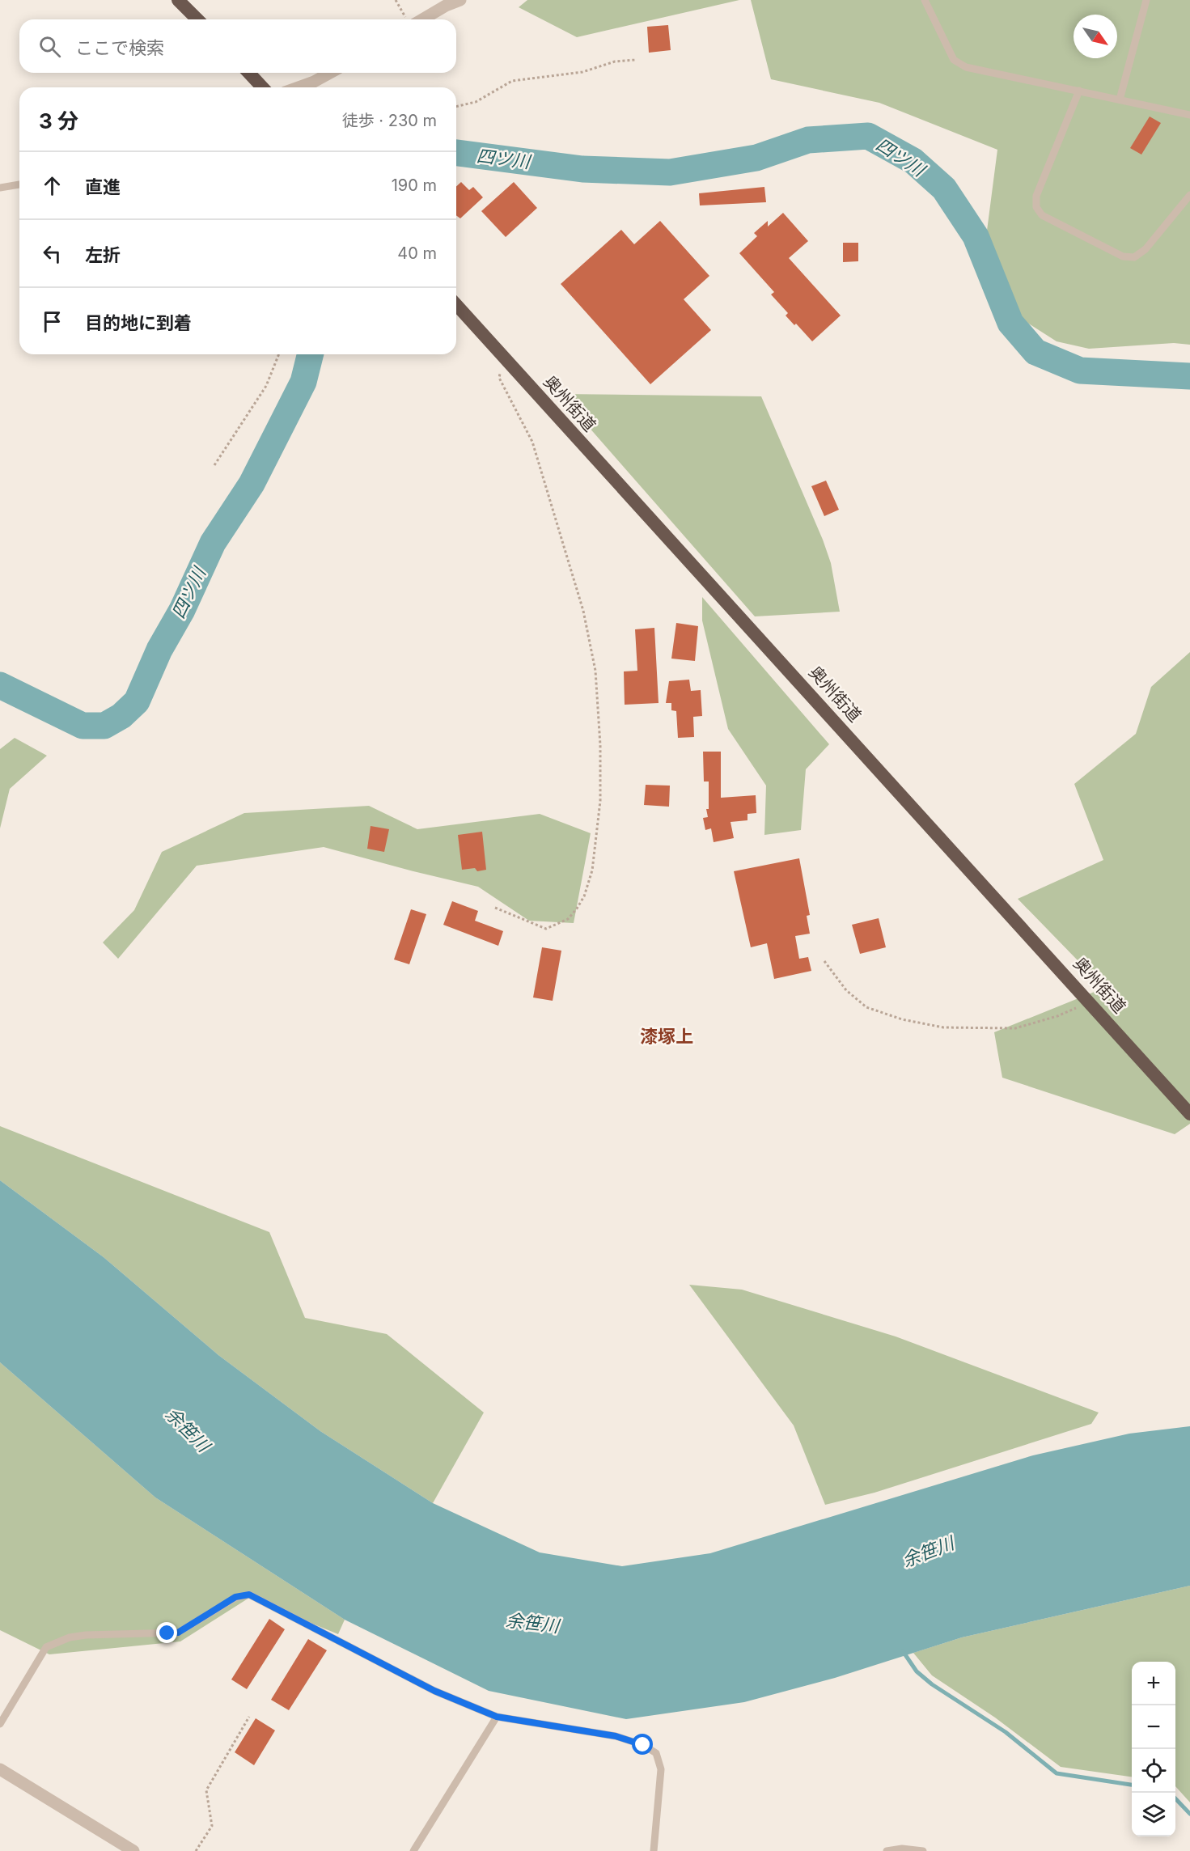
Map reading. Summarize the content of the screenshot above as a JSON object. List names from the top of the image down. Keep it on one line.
{"streets":{"highway":["奥州街道"]},"districts":["漆塚上"],"water":["四ツ川","余笹川"],"north":"bottom right","page":{"search":"ここで検索","heading":["3 分","徒歩 · 230 m"],"list":[["直進","190 m"],["左折","40 m"],"目的地に到着"],"map_buttons":["+","−"]}}
